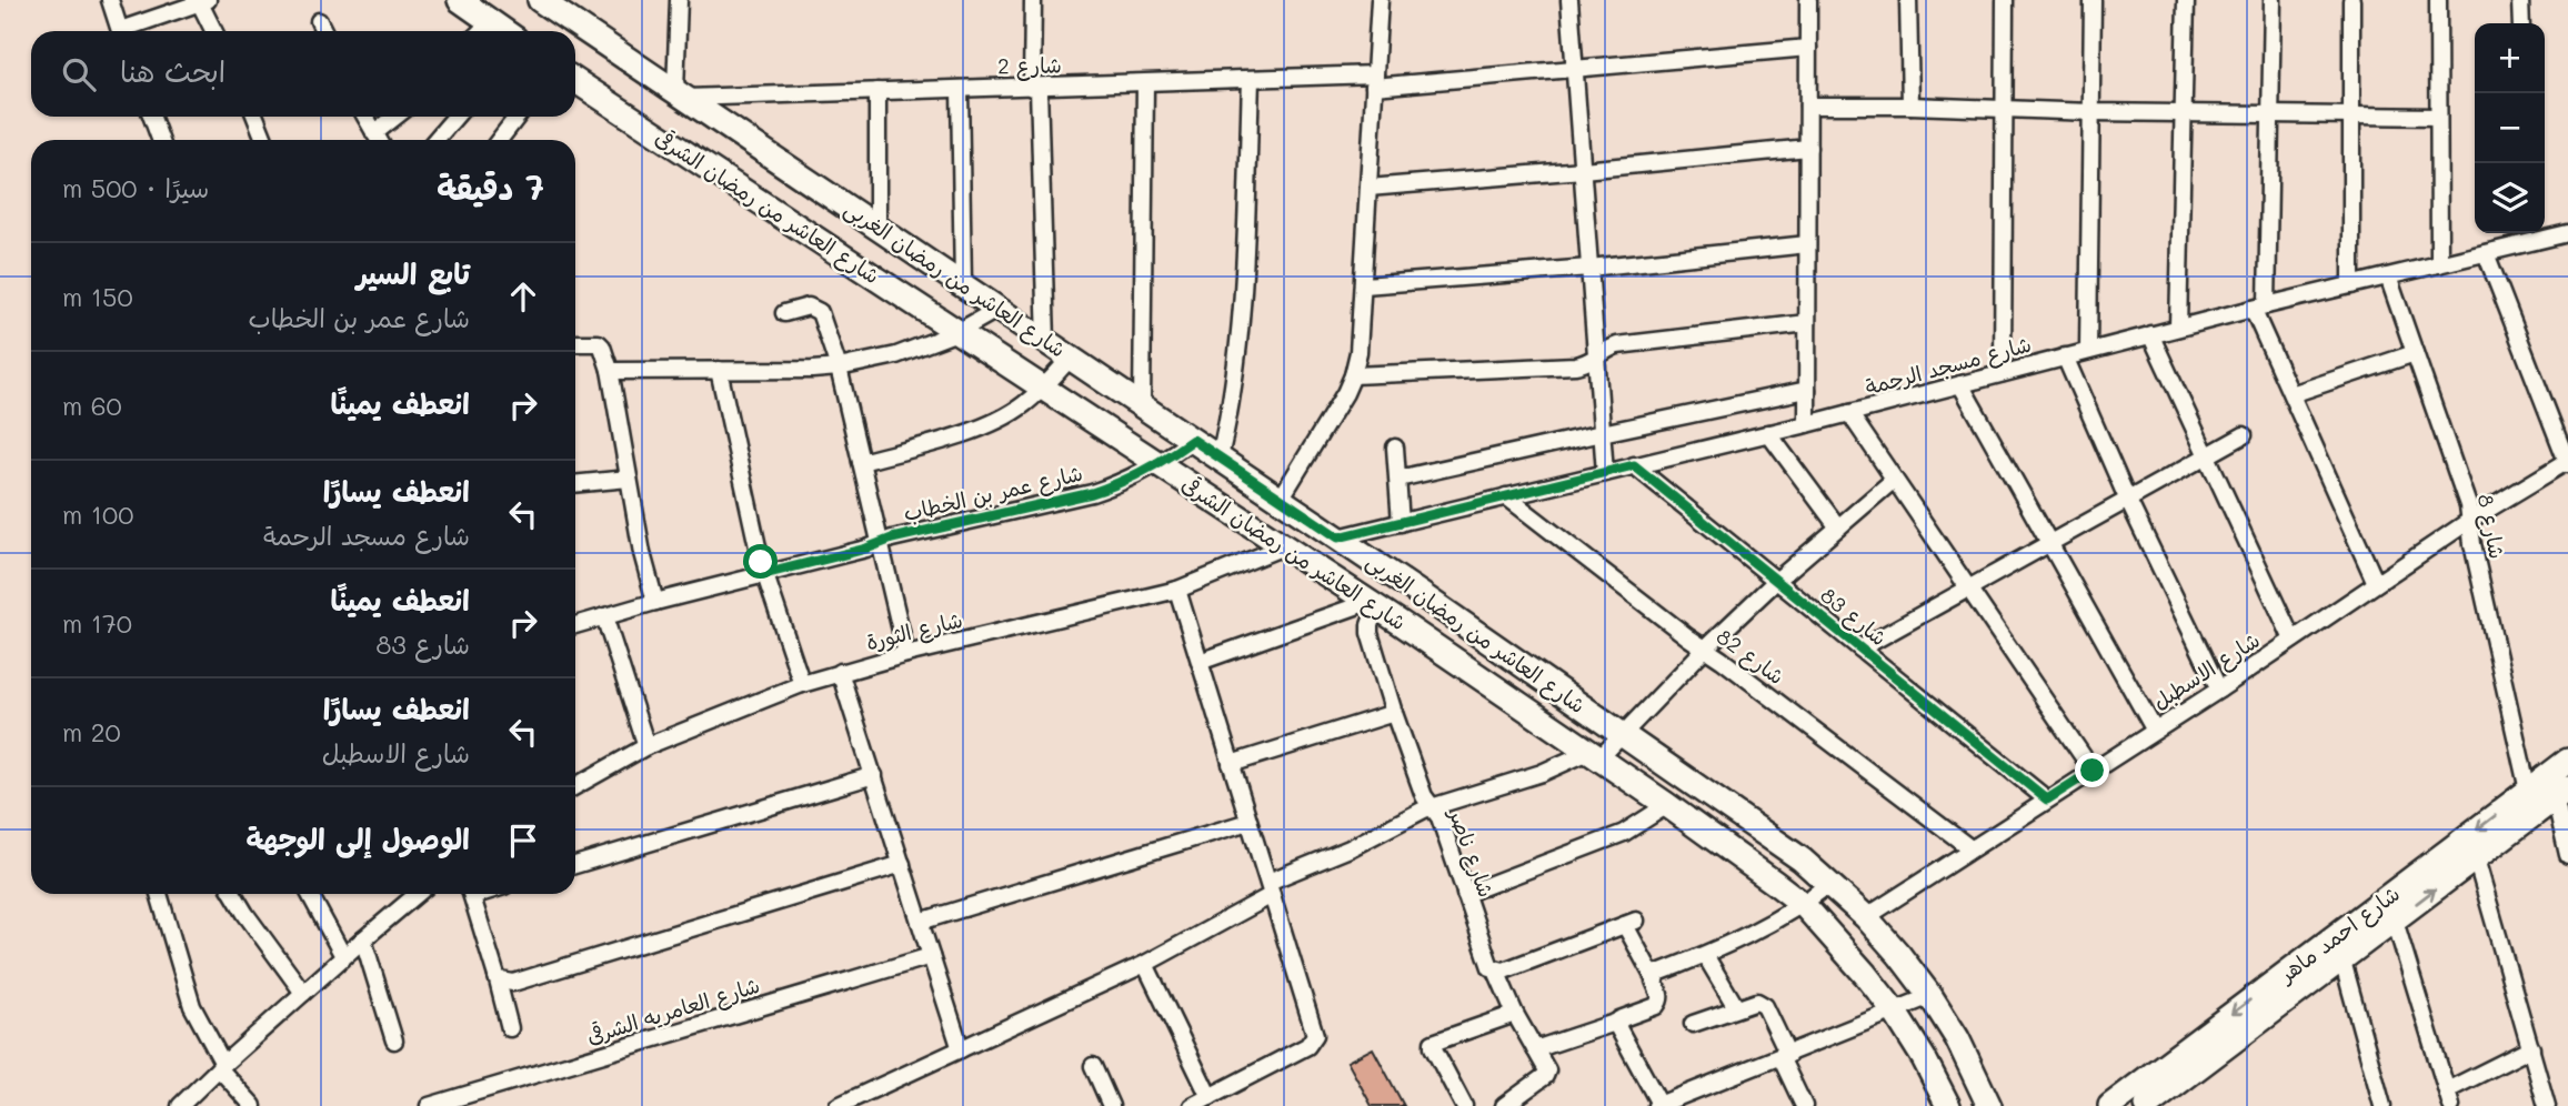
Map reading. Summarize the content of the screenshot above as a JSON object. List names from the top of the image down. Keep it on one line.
{"streets":{"street":["شارع 2","شارع العاشر من رمضان الشرقى","شارع العاشر من رمضان الغربى","شارع مسجد الرحمة","شارع عمر بن الخطاب","شارع 8","شارع 83","شارع الثورة","شارع 82","شارع الاسطبل","شارع ناصر","شارع احمد ماهر","شارع العامريه الشرقى"]},"crossings":[["شارع 2","شارع العاشر من رمضان الغربى"],["شارع العاشر من رمضان الشرقى","شارع عمر بن الخطاب"],["شارع العاشر من رمضان الشرقى","شارع الثورة"],["شارع العاشر من رمضان الشرقى","شارع ناصر"],["شارع العاشر من رمضان الغربى","شارع مسجد الرحمة"],["شارع العاشر من رمضان الغربى","شارع عمر بن الخطاب"],["شارع العاشر من رمضان الغربى","شارع الاسطبل"],["شارع مسجد الرحمة","شارع 8"],["شارع مسجد الرحمة","شارع 83"],["شارع مسجد الرحمة","شارع 82"],["شارع 8","شارع الاسطبل"],["شارع 8","شارع احمد ماهر"],["شارع 83","شارع الاسطبل"],["شارع 82","شارع الاسطبل"]],"page":{"map_buttons":["+","−"],"search":"ابحث هنا","heading":["7 دقيقة","سيرًا · 500 m"],"list":[["تابع السير","شارع عمر بن الخطاب","150 m"],["انعطف يمينًا","60 m"],["انعطف يسارًا","شارع مسجد الرحمة","100 m"],["انعطف يمينًا","شارع 83","170 m"],["انعطف يسارًا","شارع الاسطبل","20 m"],"الوصول إلى الوجهة"]}}
